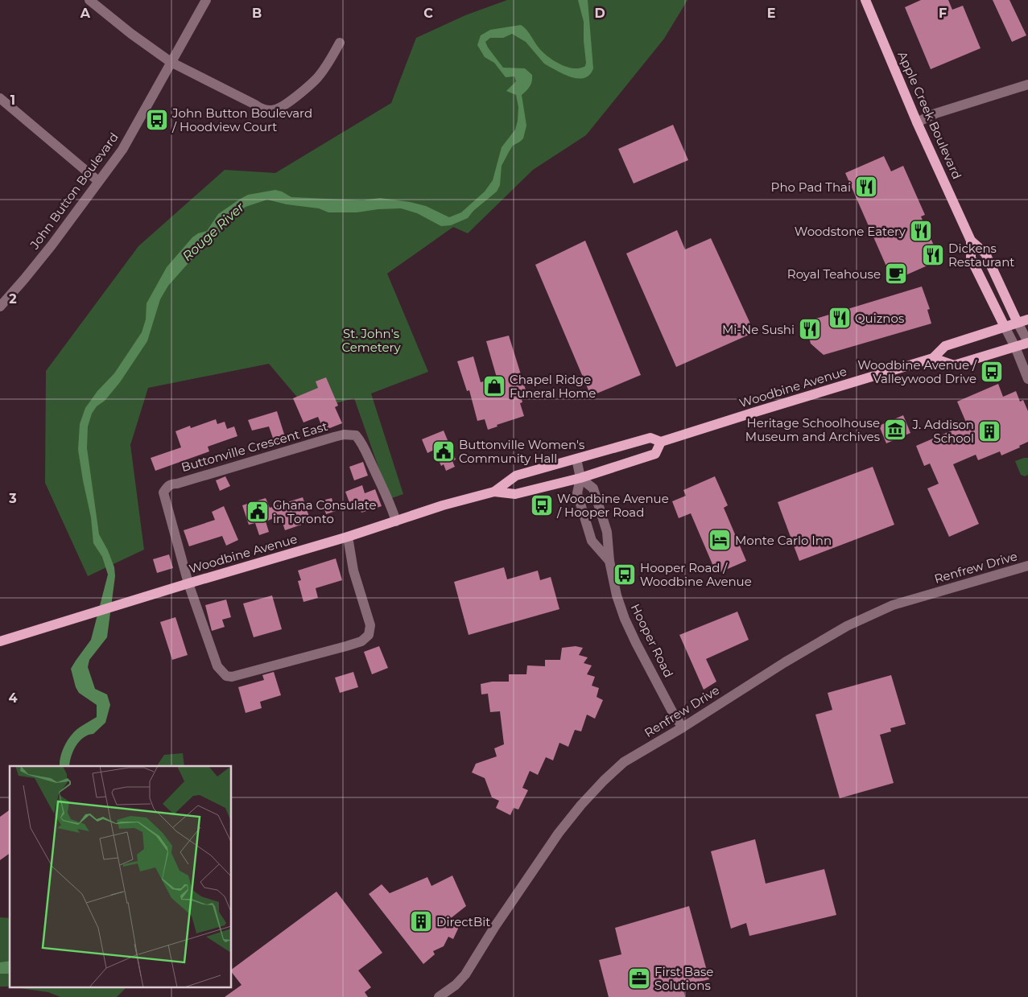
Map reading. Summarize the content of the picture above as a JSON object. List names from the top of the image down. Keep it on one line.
{"streets":{"main road":["Apple Creek Boulevard","Woodbine Avenue"],"street":["John Button Boulevard","Buttonville Crescent East","Renfrew Drive","Hooper Road"]},"crossings":[["Apple Creek Boulevard","Woodbine Avenue"],["Woodbine Avenue","Buttonville Crescent East"],["Woodbine Avenue","Hooper Road"],["Renfrew Drive","Hooper Road"]],"water":["Rouge River"],"parks":["St. John's Cemetery"],"places":{"bus stop":["John Button Boulevard / Hoodview Court","Woodbine Avenue / Valleywood Drive","Woodbine Avenue / Hooper Road","Hooper Road / Woodbine Avenue"],"restaurant":["Pho Pad Thai","Woodstone Eatery","Dickens Restaurant","Quiznos","Mi-Ne Sushi"],"cafe":["Royal Teahouse"],"shop":["Chapel Ridge Funeral Home"],"museum":["Heritage Schoolhouse Museum and Archives"],"building":["J. Addison School","DirectBit"],"public building":["Buttonville Women's Community Hall","Ghana Consulate in Toronto"],"hotel":["Monte Carlo Inn"],"office":["First Base Solutions"]},"grid":{"columns":["A","B","C","D","E","F"],"rows":["1","2","3","4"]}}
